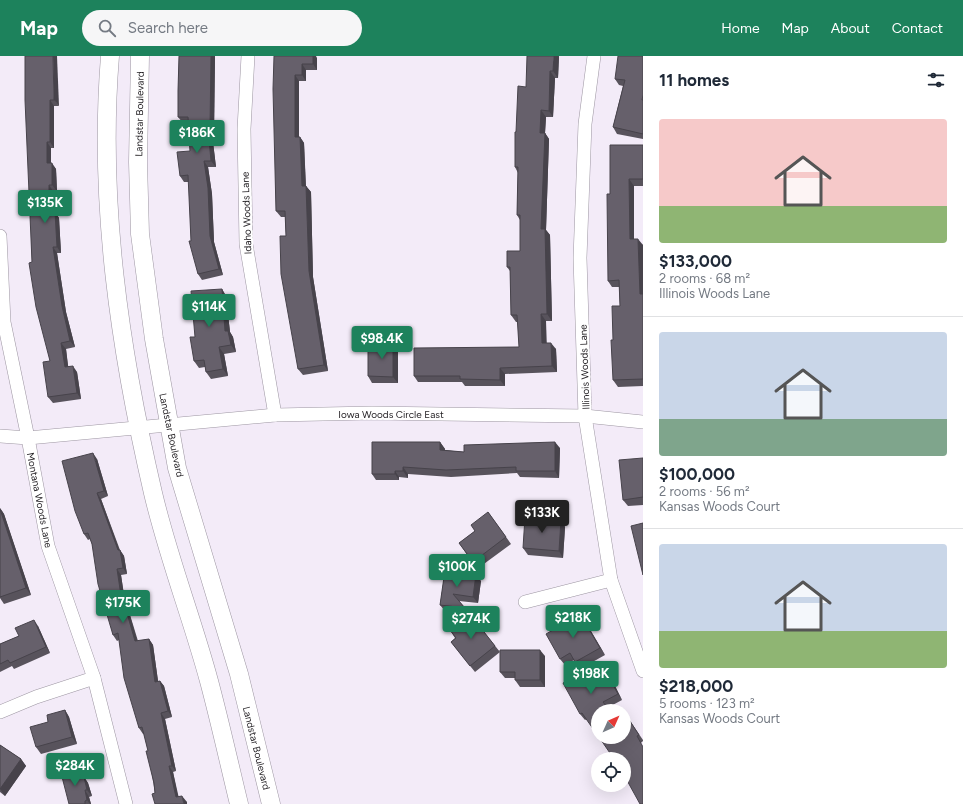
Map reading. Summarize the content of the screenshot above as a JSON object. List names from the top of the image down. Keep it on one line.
{"streets":{"street":["Landstar Boulevard","Idaho Woods Lane","Illinois Woods Lane","Iowa Woods Circle East","Montana Woods Lane"]},"crossings":[["Landstar Boulevard","Iowa Woods Circle East"],["Idaho Woods Lane","Iowa Woods Circle East"],["Illinois Woods Lane","Iowa Woods Circle East"],["Iowa Woods Circle East","Montana Woods Lane"]],"north":"top right","page":{"header":"Map","search":"Search here","nav":["Home","Map","About","Contact"],"heading":"11 homes","list":[{"name":"$133,000","note":"2 rooms · 68 m² · Illinois Woods Lane"},{"name":"$100,000","note":"2 rooms · 56 m² · Kansas Woods Court"},{"name":"$218,000","note":"5 rooms · 123 m² · Kansas Woods Court"}],"price":["$186K","$135K","$114K","$98.4K","$133K","$100K","$175K","$218K","$274K","$198K","$284K"]}}
